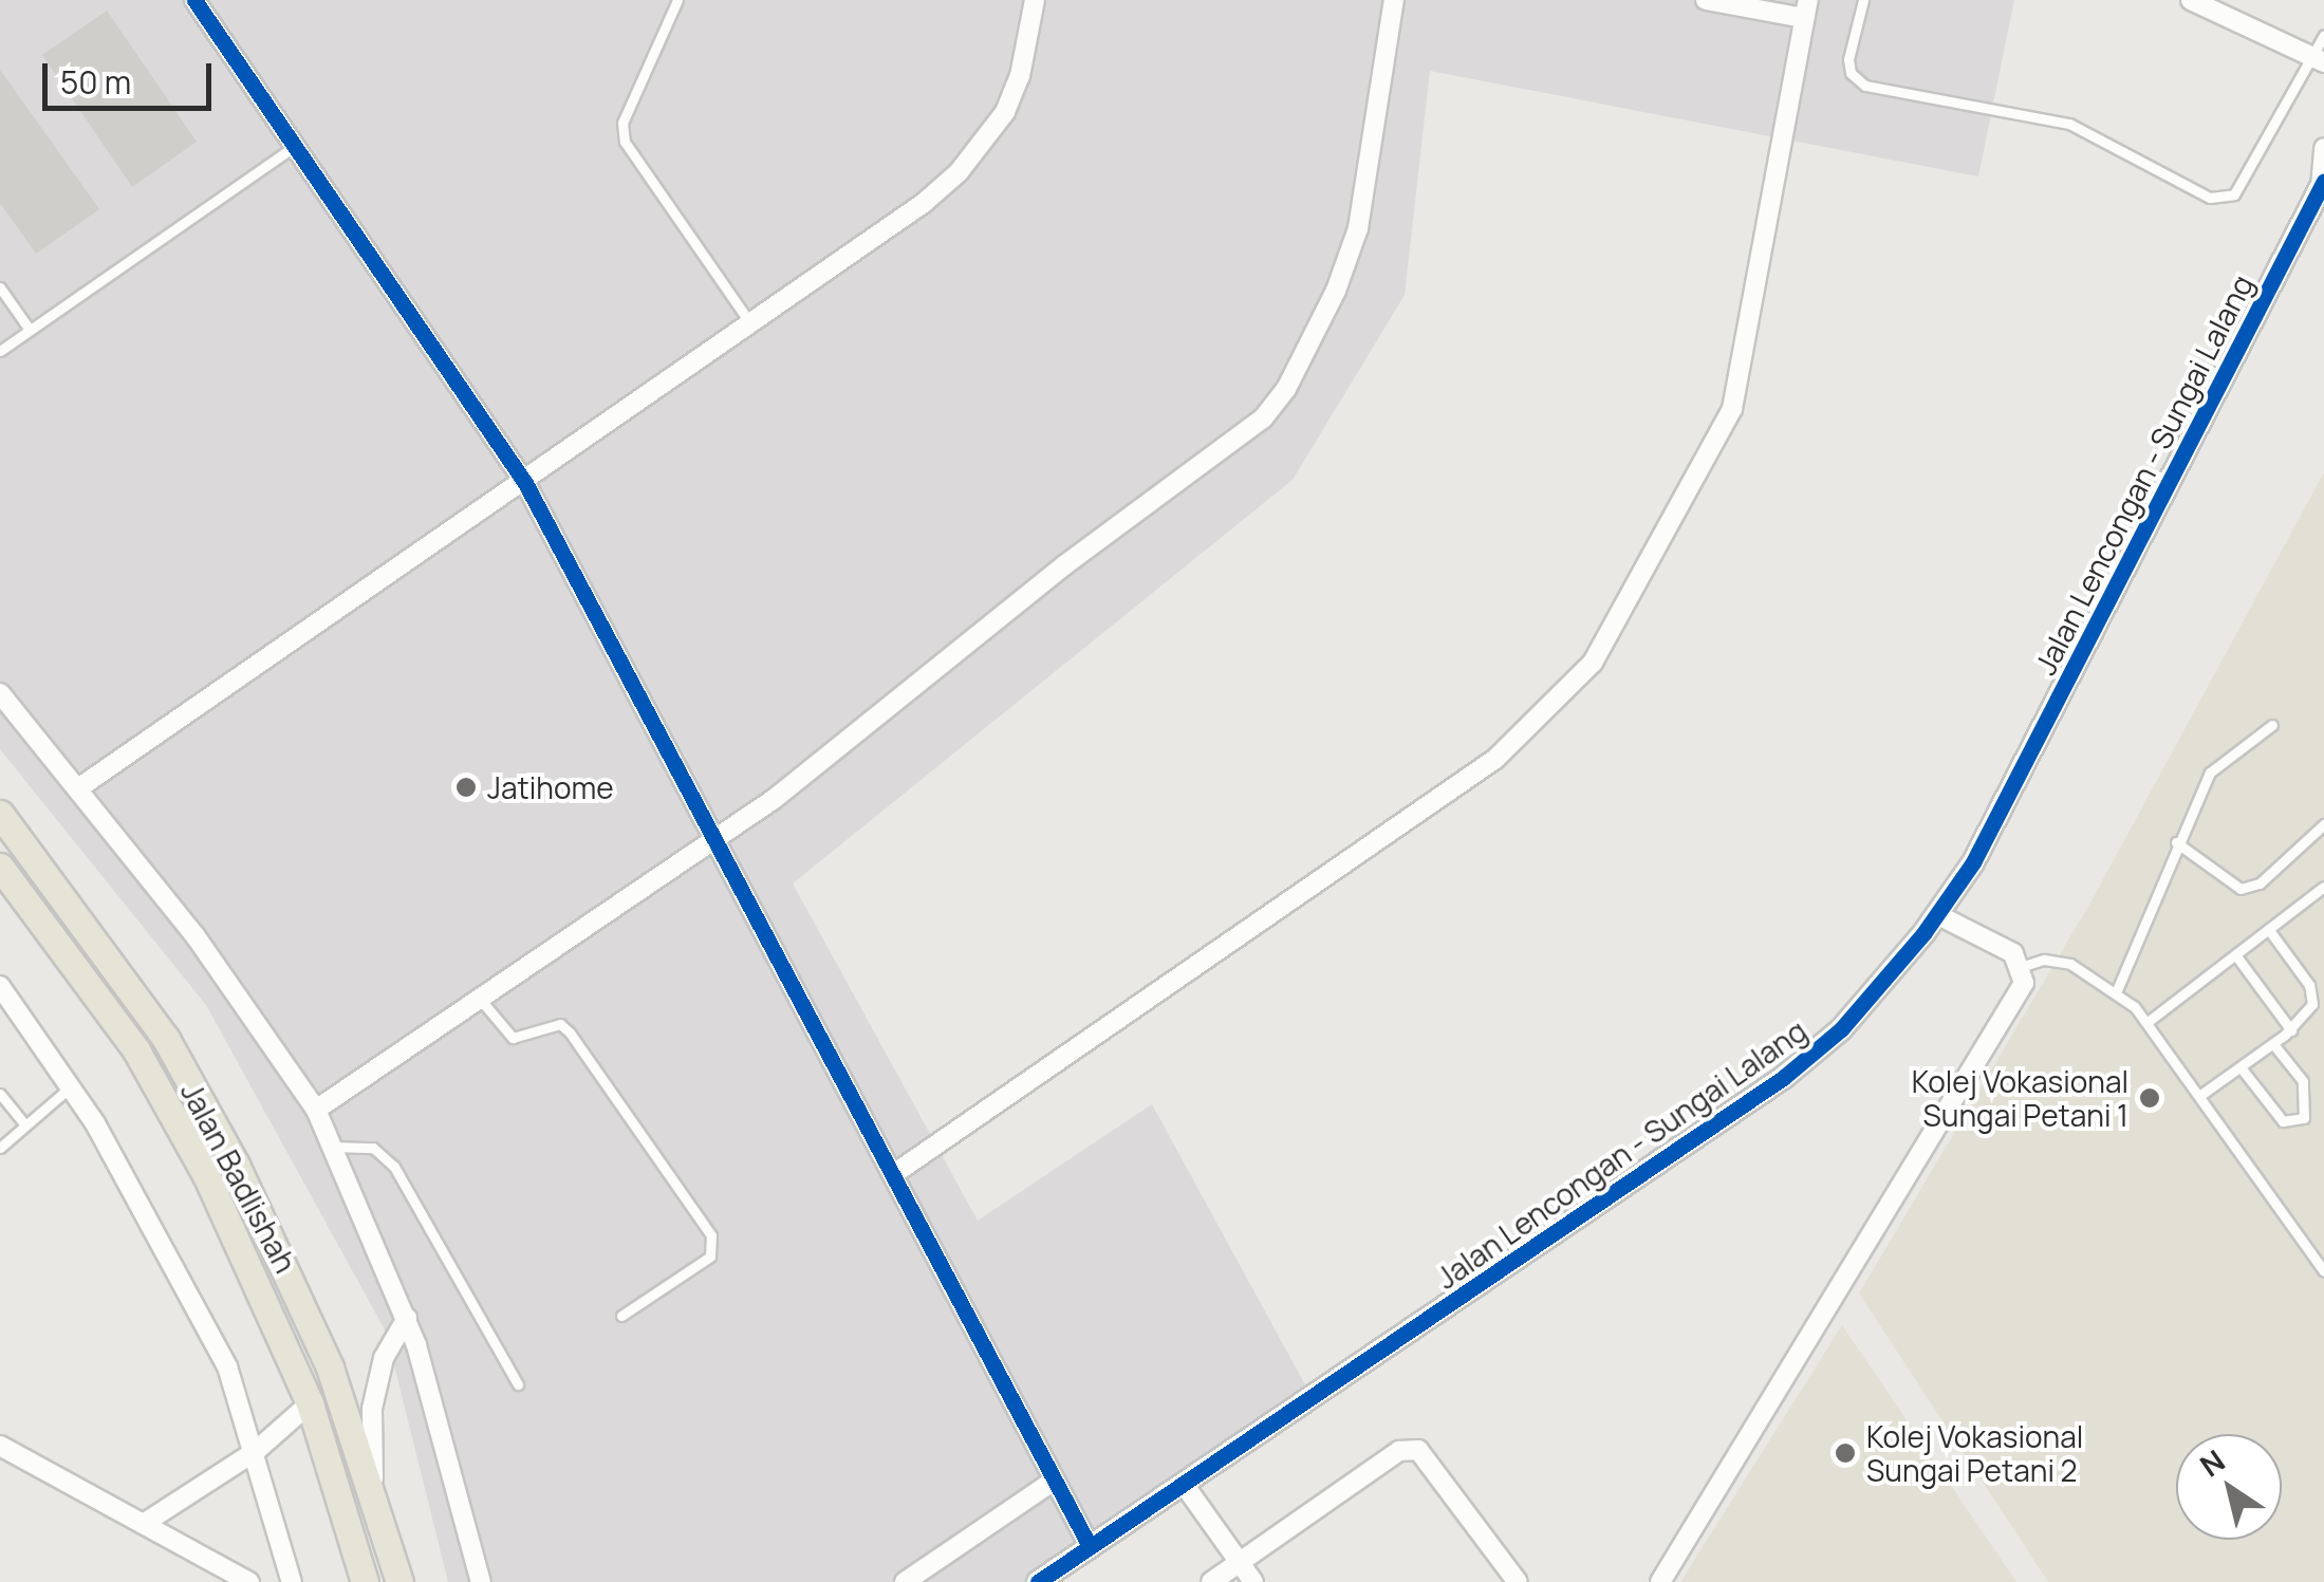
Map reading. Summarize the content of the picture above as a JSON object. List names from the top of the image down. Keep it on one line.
{"streets":{"main road":["Jalan Badlishah"],"street":["Jalan Lencongan - Sungai Lalang"]},"places":["Jatihome","Kolej Vokasional Sungai Petani 1","Kolej Vokasional Sungai Petani 2"],"scale_bar":"50 m","north":"top left"}
